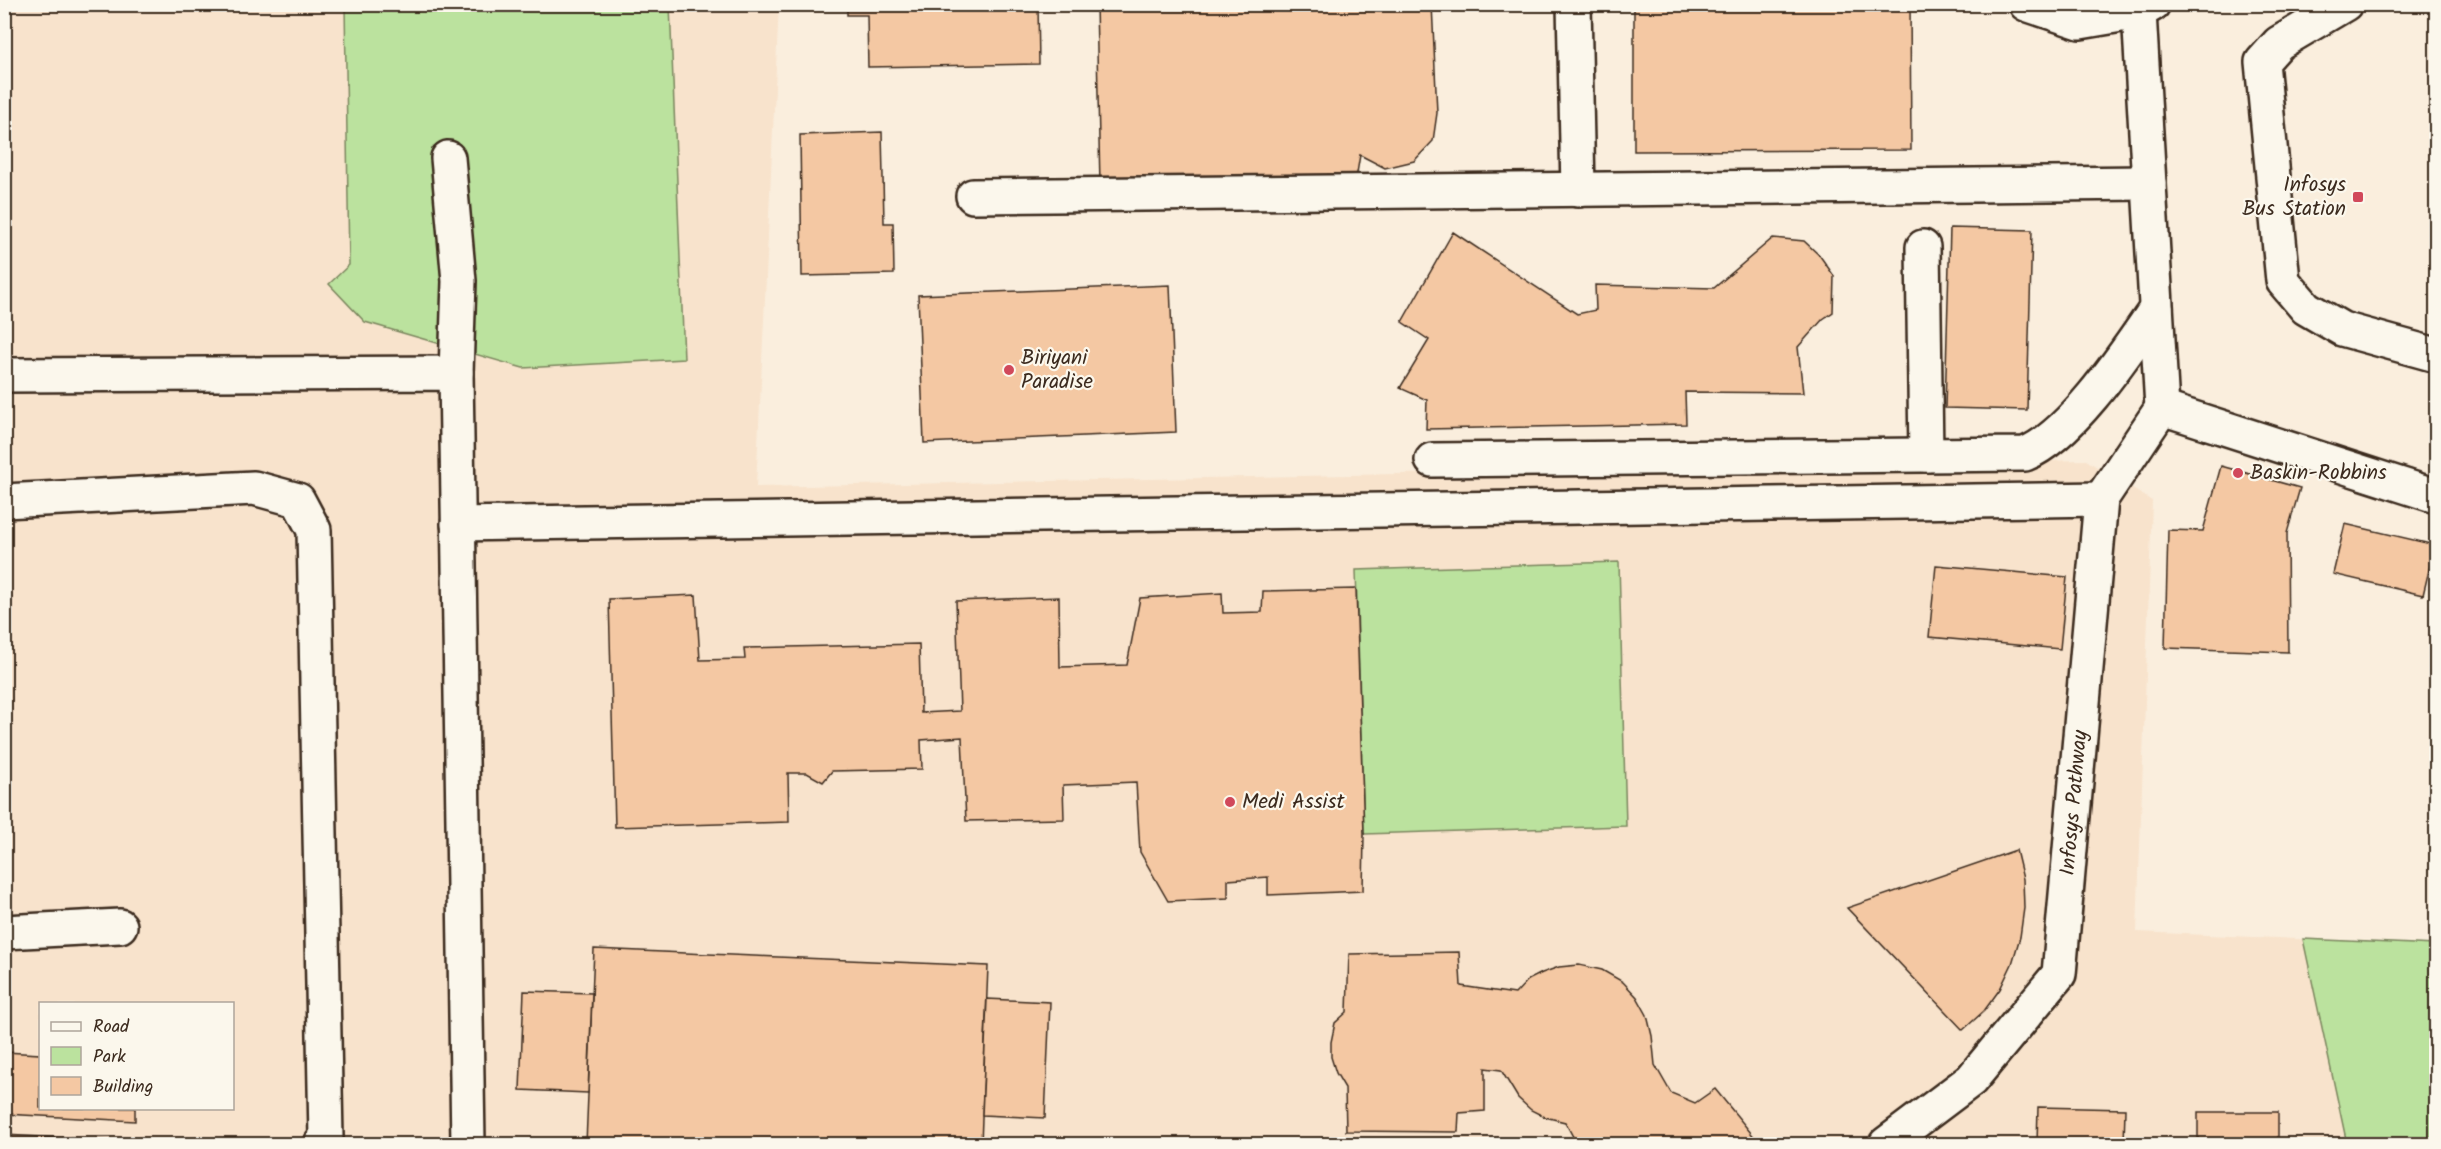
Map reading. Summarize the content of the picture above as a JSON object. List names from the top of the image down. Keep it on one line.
{"streets":{"street":["Infosys Pathway"]},"places":{"transit":["Infosys Bus Station"],"other":["Biriyani Paradise","Baskin-Robbins","Medi Assist"]},"legend":["Road","Park","Building"]}
